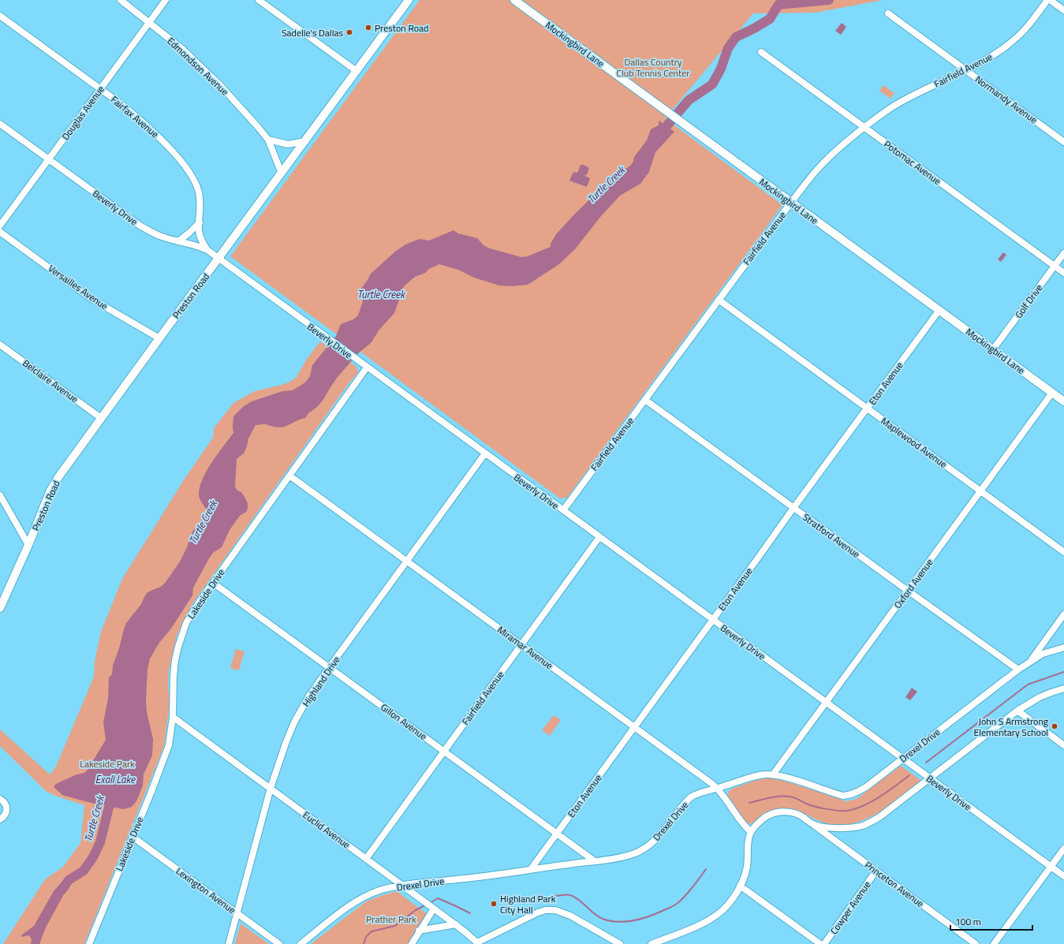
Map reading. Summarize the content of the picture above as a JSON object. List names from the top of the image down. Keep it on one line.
{"streets":{"main road":["Mockingbird Lane","Preston Road"],"street":["Edmondson Avenue","Fairfield Avenue","Normandy Avenue","Douglas Avenue","Fairfax Avenue","Potomac Avenue","Beverly Drive","Versailles Avenue","Golf Drive","Belclaire Avenue","Eton Avenue","Maplewood Avenue","Stratford Avenue","Oxford Avenue","Lakeside Drive","Miramar Avenue","Highland Drive","Gillon Avenue","Drexel Drive","Euclid Avenue","Princeton Avenue","Lexington Avenue","Cowper Avenue"]},"crossings":[["Mockingbird Lane","Fairfield Avenue"],["Mockingbird Lane","Golf Drive"],["Mockingbird Lane","Eton Avenue"],["Mockingbird Lane","Oxford Avenue"],["Edmondson Avenue","Douglas Avenue"],["Edmondson Avenue","Preston Road"],["Fairfield Avenue","Normandy Avenue"],["Fairfield Avenue","Potomac Avenue"],["Fairfield Avenue","Beverly Drive"],["Fairfield Avenue","Maplewood Avenue"],["Fairfield Avenue","Stratford Avenue"],["Fairfield Avenue","Miramar Avenue"],["Fairfield Avenue","Gillon Avenue"],["Fairfield Avenue","Euclid Avenue"],["Douglas Avenue","Fairfax Avenue"],["Douglas Avenue","Beverly Drive"],["Fairfax Avenue","Beverly Drive"],["Potomac Avenue","Golf Drive"],["Beverly Drive","Preston Road"],["Beverly Drive","Eton Avenue"],["Beverly Drive","Oxford Avenue"],["Beverly Drive","Lakeside Drive"],["Beverly Drive","Highland Drive"],["Beverly Drive","Drexel Drive"],["Versailles Avenue","Preston Road"],["Preston Road","Belclaire Avenue"],["Eton Avenue","Maplewood Avenue"],["Eton Avenue","Stratford Avenue"],["Eton Avenue","Miramar Avenue"],["Eton Avenue","Gillon Avenue"],["Eton Avenue","Drexel Drive"],["Maplewood Avenue","Oxford Avenue"],["Stratford Avenue","Oxford Avenue"],["Stratford Avenue","Drexel Drive"],["Oxford Avenue","Drexel Drive"],["Lakeside Drive","Miramar Avenue"],["Lakeside Drive","Gillon Avenue"],["Lakeside Drive","Euclid Avenue"],["Lakeside Drive","Lexington Avenue"],["Miramar Avenue","Highland Drive"],["Miramar Avenue","Drexel Drive"],["Miramar Avenue","Princeton Avenue"],["Highland Drive","Gillon Avenue"],["Highland Drive","Euclid Avenue"],["Highland Drive","Lexington Avenue"],["Gillon Avenue","Drexel Drive"],["Drexel Drive","Euclid Avenue"],["Princeton Avenue","Cowper Avenue"]],"water":["Turtle Creek","Exall Lake"],"parks":["Dallas Country Club Tennis Center","Lakeside Park","Prather Park"],"places":["Preston Road","Sadelle's Dallas","John S Armstrong Elementary School","Highland Park City Hall"],"scale_bar":"100 m"}
